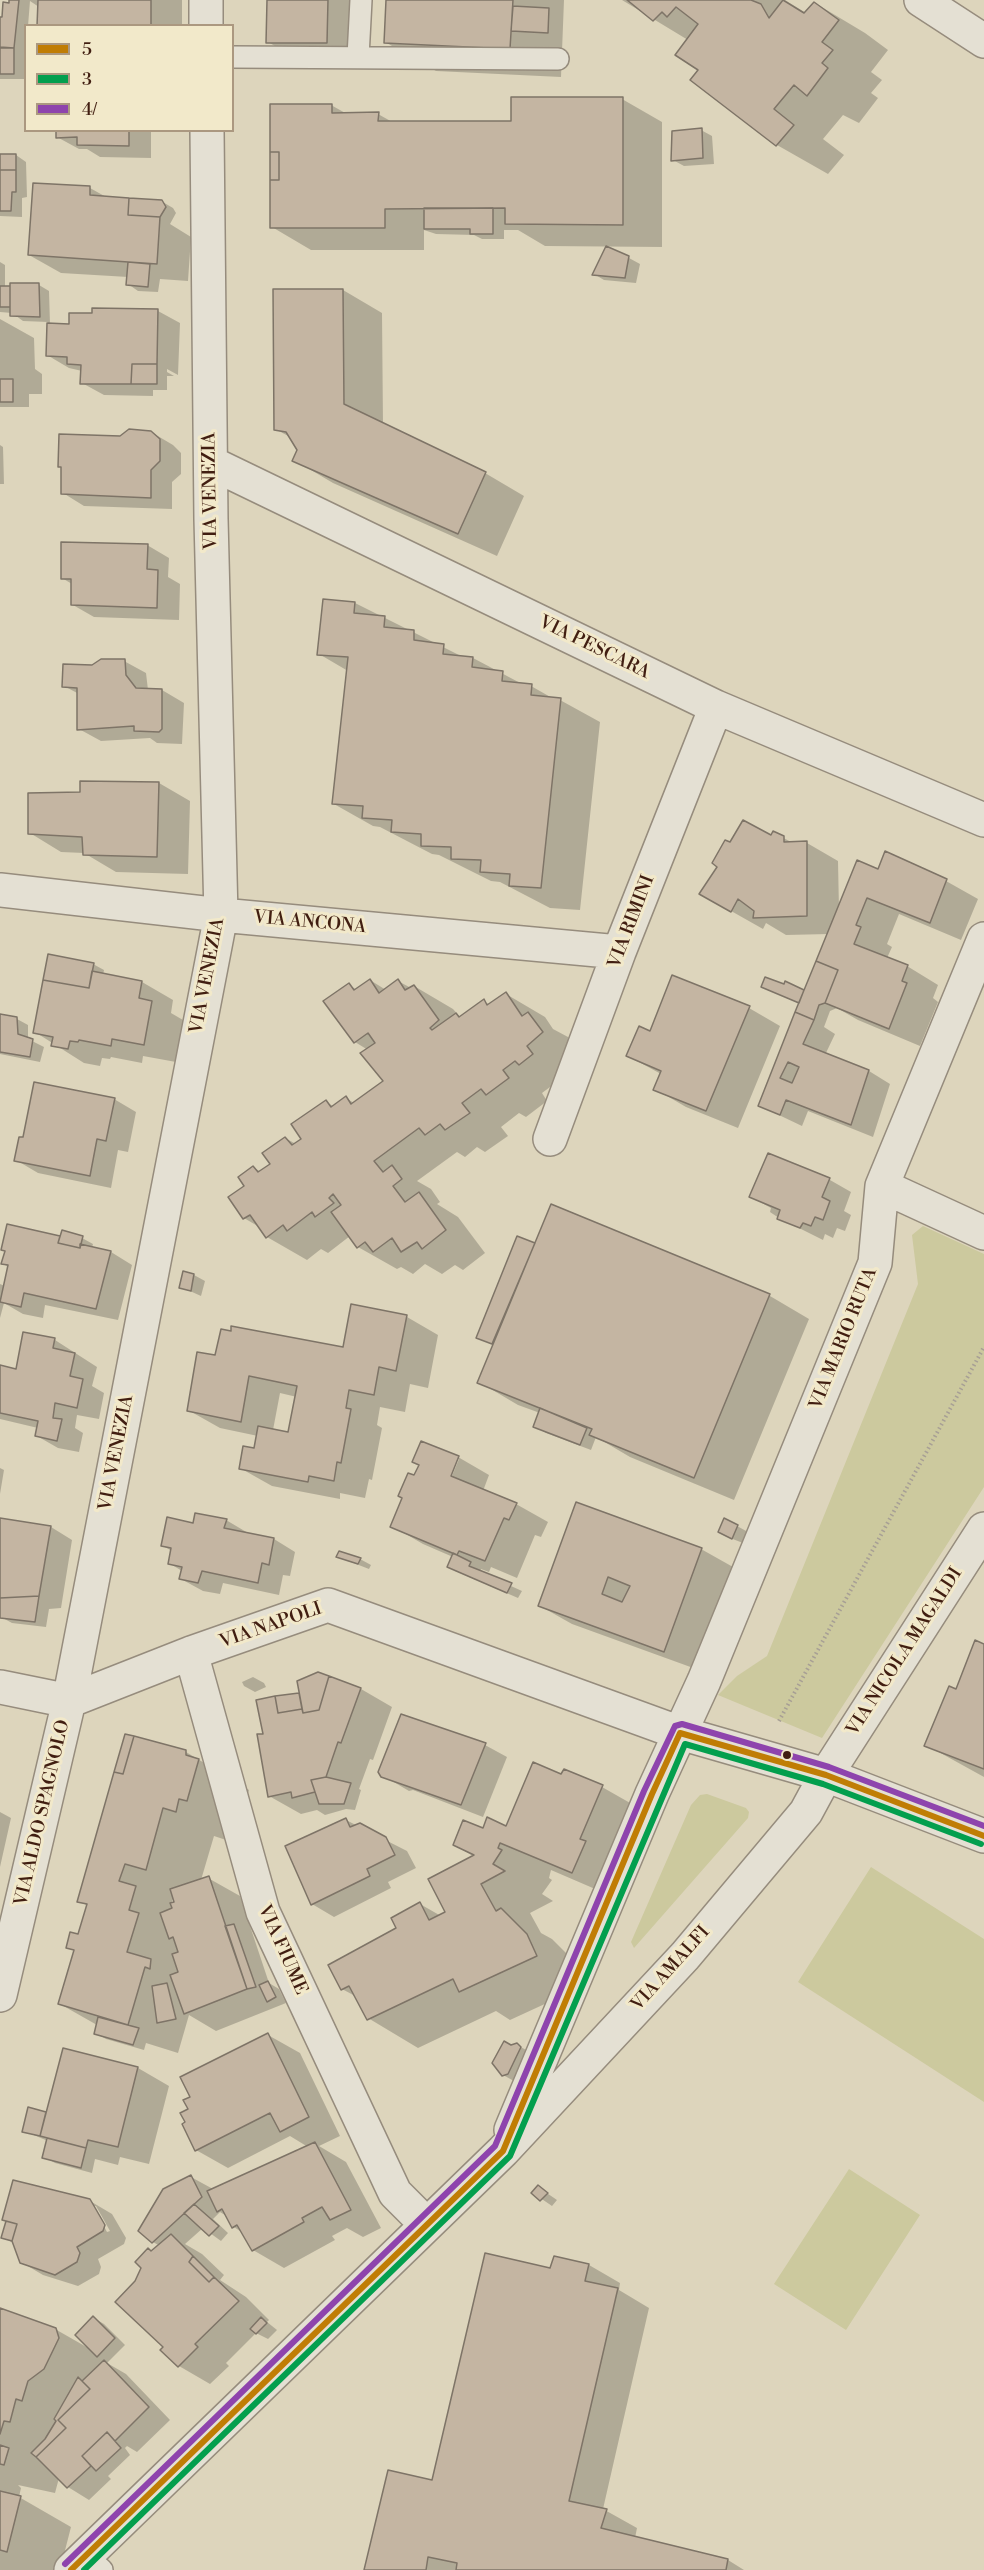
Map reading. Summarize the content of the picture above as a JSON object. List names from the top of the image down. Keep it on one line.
{"streets":{"street":["VIA VENEZIA","VIA PESCARA","VIA RIMINI","VIA ANCONA","VIA MARIO RUTA","VIA NAPOLI","VIA NICOLA MAGALDI","VIA ALDO SPAGNOLO","VIA FIUME","VIA AMALFI"]},"crossings":[["VIA VENEZIA","VIA PESCARA"],["VIA VENEZIA","VIA ANCONA"],["VIA VENEZIA","VIA NAPOLI"],["VIA VENEZIA","VIA ALDO SPAGNOLO"],["VIA PESCARA","VIA RIMINI"],["VIA RIMINI","VIA ANCONA"],["VIA MARIO RUTA","VIA NAPOLI"],["VIA MARIO RUTA","VIA AMALFI"],["VIA NAPOLI","VIA NICOLA MAGALDI"],["VIA NAPOLI","VIA ALDO SPAGNOLO"],["VIA NAPOLI","VIA FIUME"],["VIA NAPOLI","VIA AMALFI"],["VIA NICOLA MAGALDI","VIA AMALFI"],["VIA FIUME","VIA AMALFI"]],"lines":["transit line 4/","transit line 5","transit line 3"],"legend":["5","3","4/"]}
